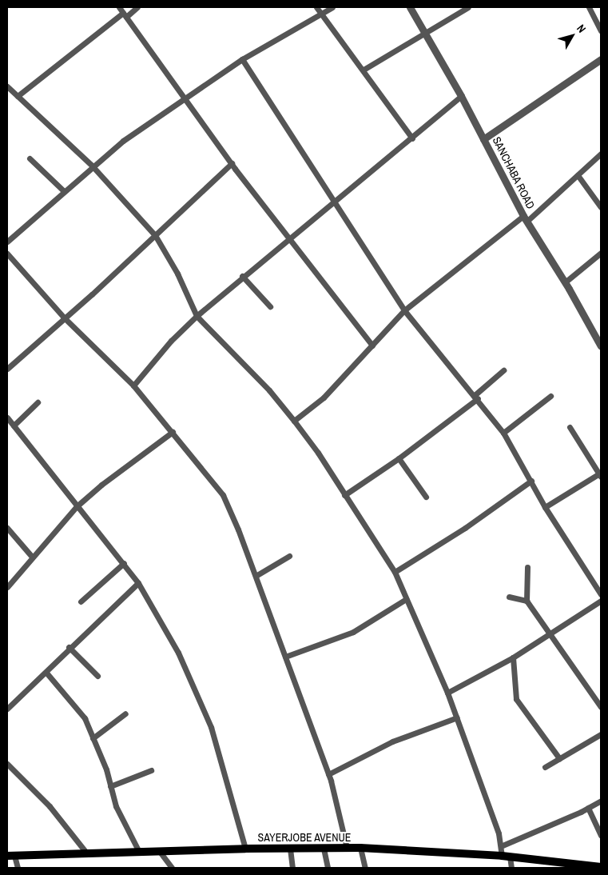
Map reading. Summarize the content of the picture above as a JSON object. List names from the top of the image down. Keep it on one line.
{"streets":{"main road":["SAYERJOBE AVENUE"],"street":["SANCHABA ROAD"]},"north":"top right"}
